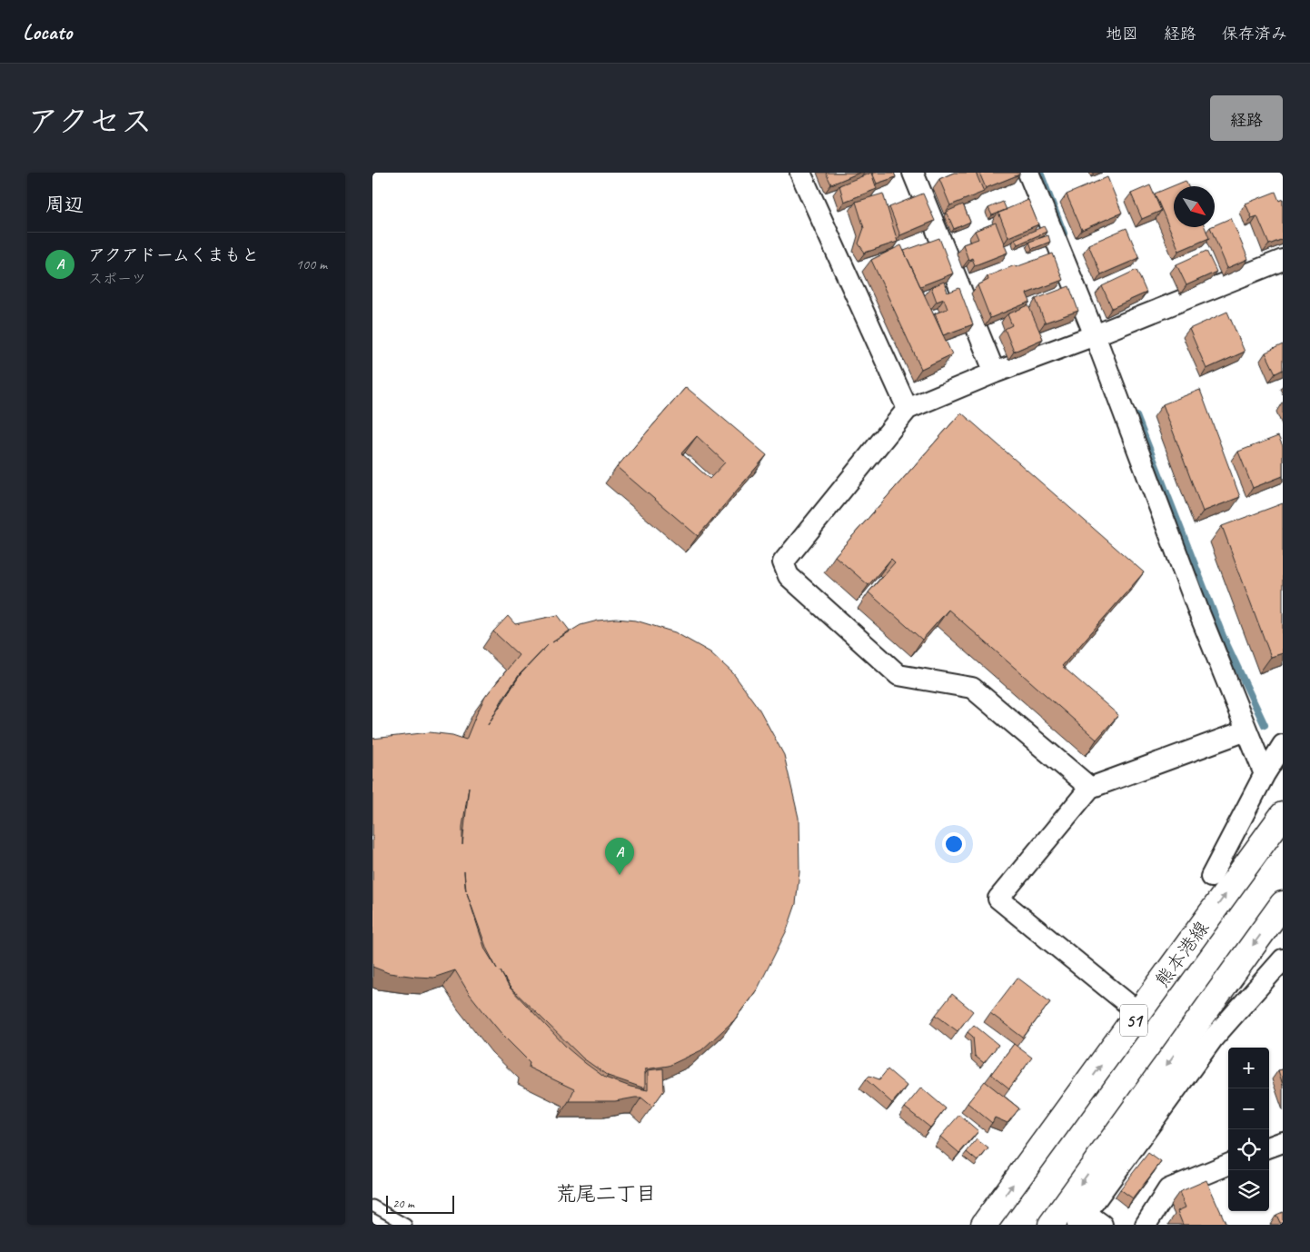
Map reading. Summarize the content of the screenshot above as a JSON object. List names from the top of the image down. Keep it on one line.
{"streets":{"main road":["熊本港線","51"]},"districts":["荒尾二丁目"],"scale_bar":"20 m","north":"bottom right","page":{"header":"Locato","nav":["地図","経路","保存済み"],"title":"アクセス","buttons":"経路","heading":"周辺","list":[{"mark":"A","name":"アクアドームくまもと","note":"スポーツ","value":"100 m"}],"pins":"A","map_buttons":["+","−"],"scale":"20 m"}}
